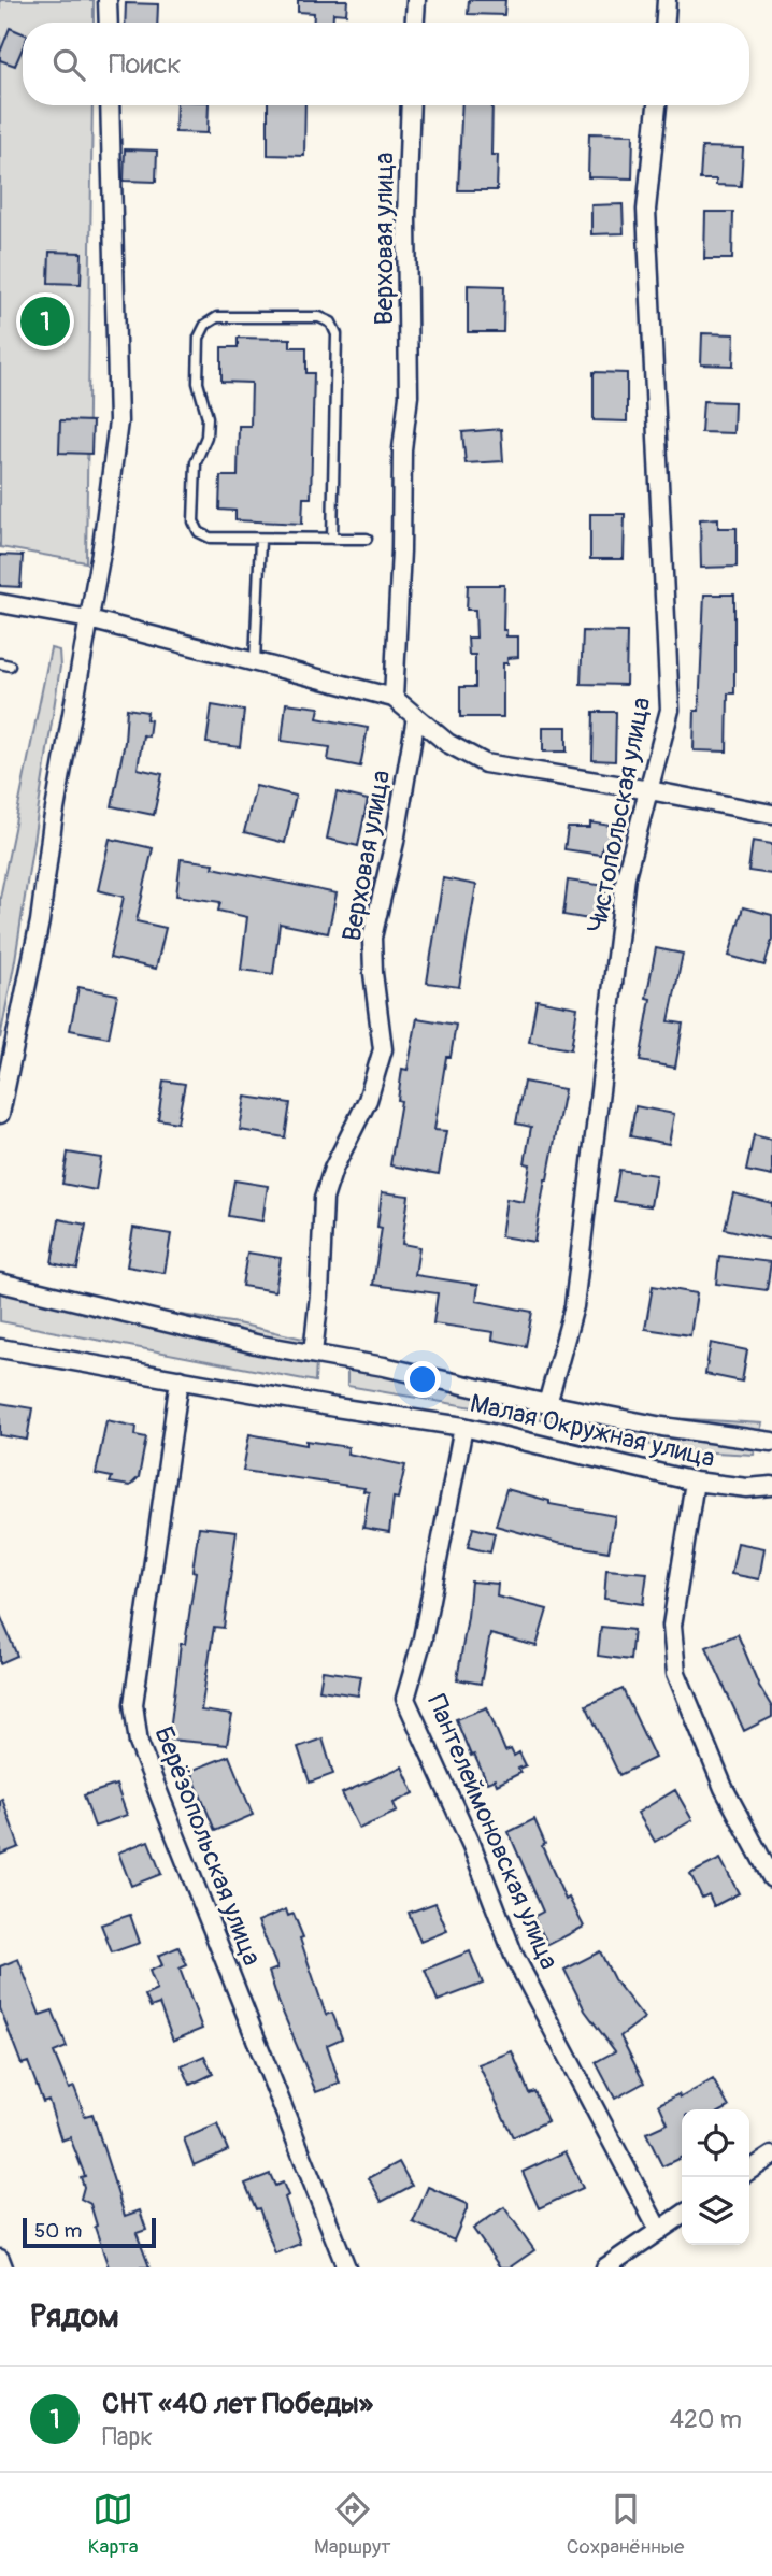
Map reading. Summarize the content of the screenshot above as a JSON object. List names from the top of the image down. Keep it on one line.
{"streets":{"street":["Верховая улица","Чистопольская улица","Малая Окружная улица","Пантелеймоновская улица","Берёзопольская улица"]},"crossings":[["Малая Окружная улица","Пантелеймоновская улица"],["Малая Окружная улица","Берёзопольская улица"]],"scale_bar":"50 m","page":{"search":"Поиск","pins":"1","scale":"50 m","heading":"Рядом","list":[{"mark":"1","name":"СНТ «40 лет Победы»","note":"Парк","value":"420 m"}],"nav":["Карта","Маршрут","Сохранённые"]}}
